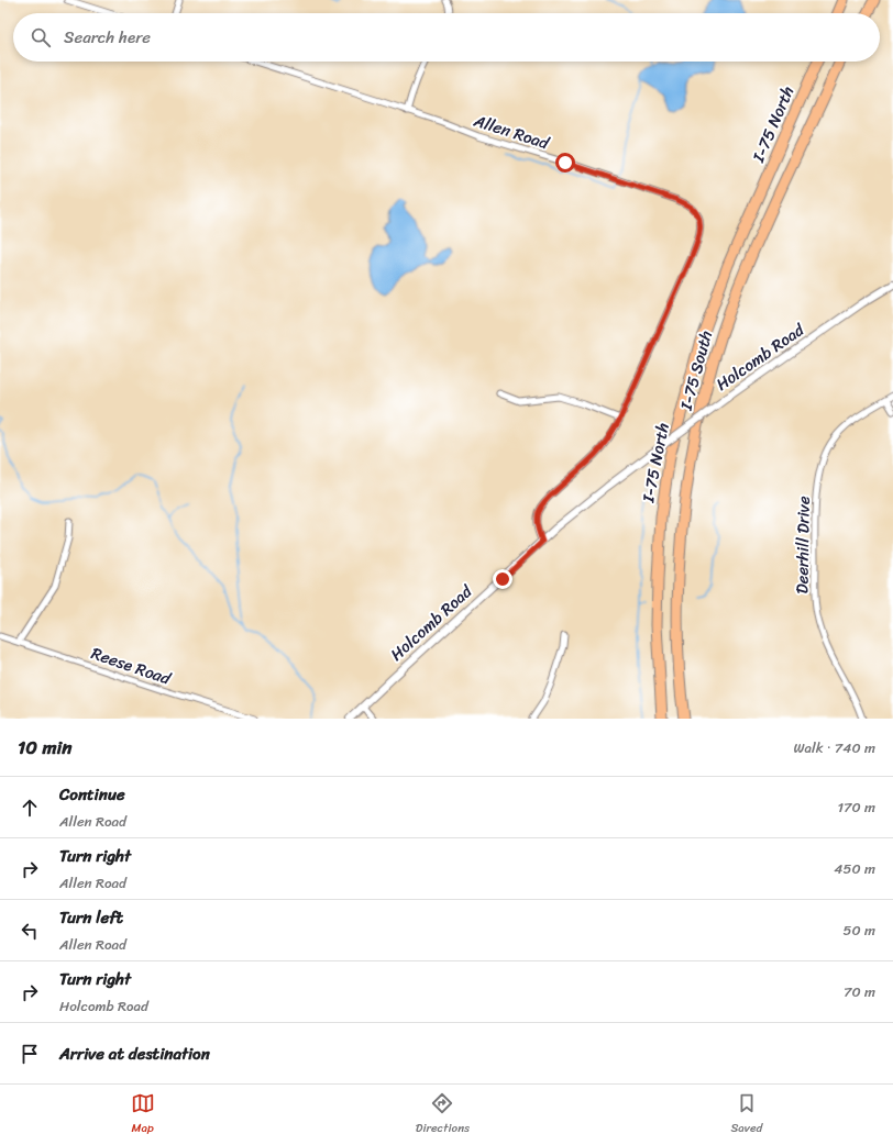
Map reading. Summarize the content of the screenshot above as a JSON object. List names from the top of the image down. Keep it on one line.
{"streets":{"highway":["I-75 North","I-75 South"],"street":["Allen Road","Holcomb Road","Deerhill Drive","Reese Road"]},"crossings":[["Allen Road","Holcomb Road"]],"page":{"search":"Search here","heading":["10 min","Walk · 740 m"],"list":[["Continue","Allen Road","170 m"],["Turn right","Allen Road","450 m"],["Turn left","Allen Road","50 m"],["Turn right","Holcomb Road","70 m"],"Arrive at destination"],"nav":["Map","Directions","Saved"]}}
